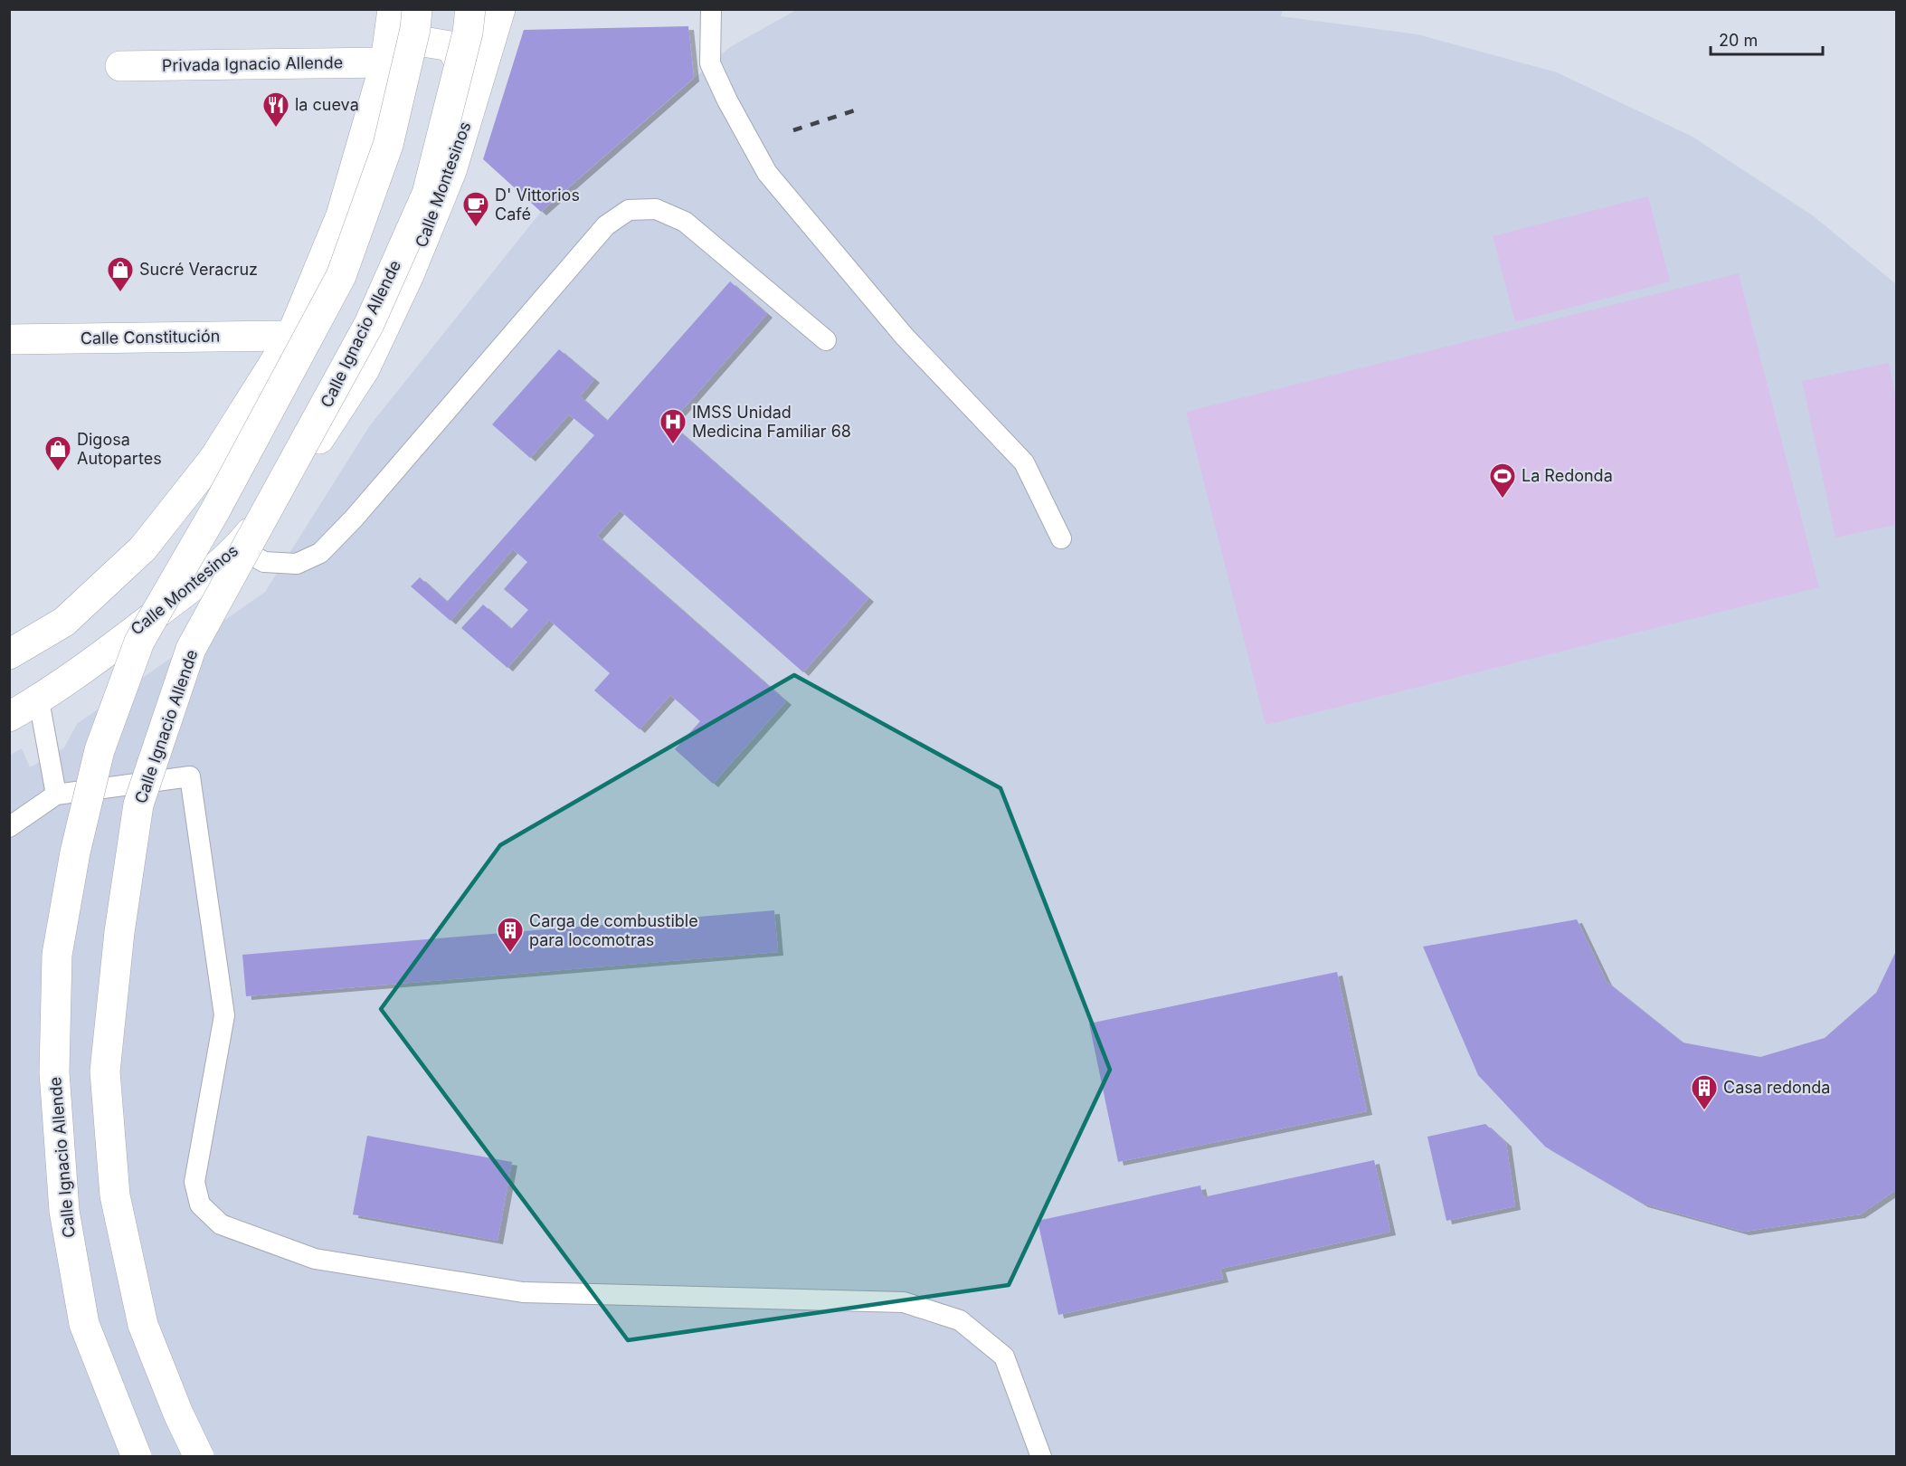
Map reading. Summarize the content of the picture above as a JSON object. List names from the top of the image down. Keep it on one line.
{"streets":{"main road":["Privada Ignacio Allende","Calle Montesinos","Calle Ignacio Allende","Calle Constitución"]},"places":{"restaurant":["la cueva"],"cafe":["D' Vittorios Café"],"shop":["Sucré Veracruz","Digosa Autopartes"],"hospital":["IMSS Unidad Medicina Familiar 68"],"sports":["La Redonda"],"building":["Carga de combustible para locomotras","Casa redonda"]},"scale_bar":"20 m"}
